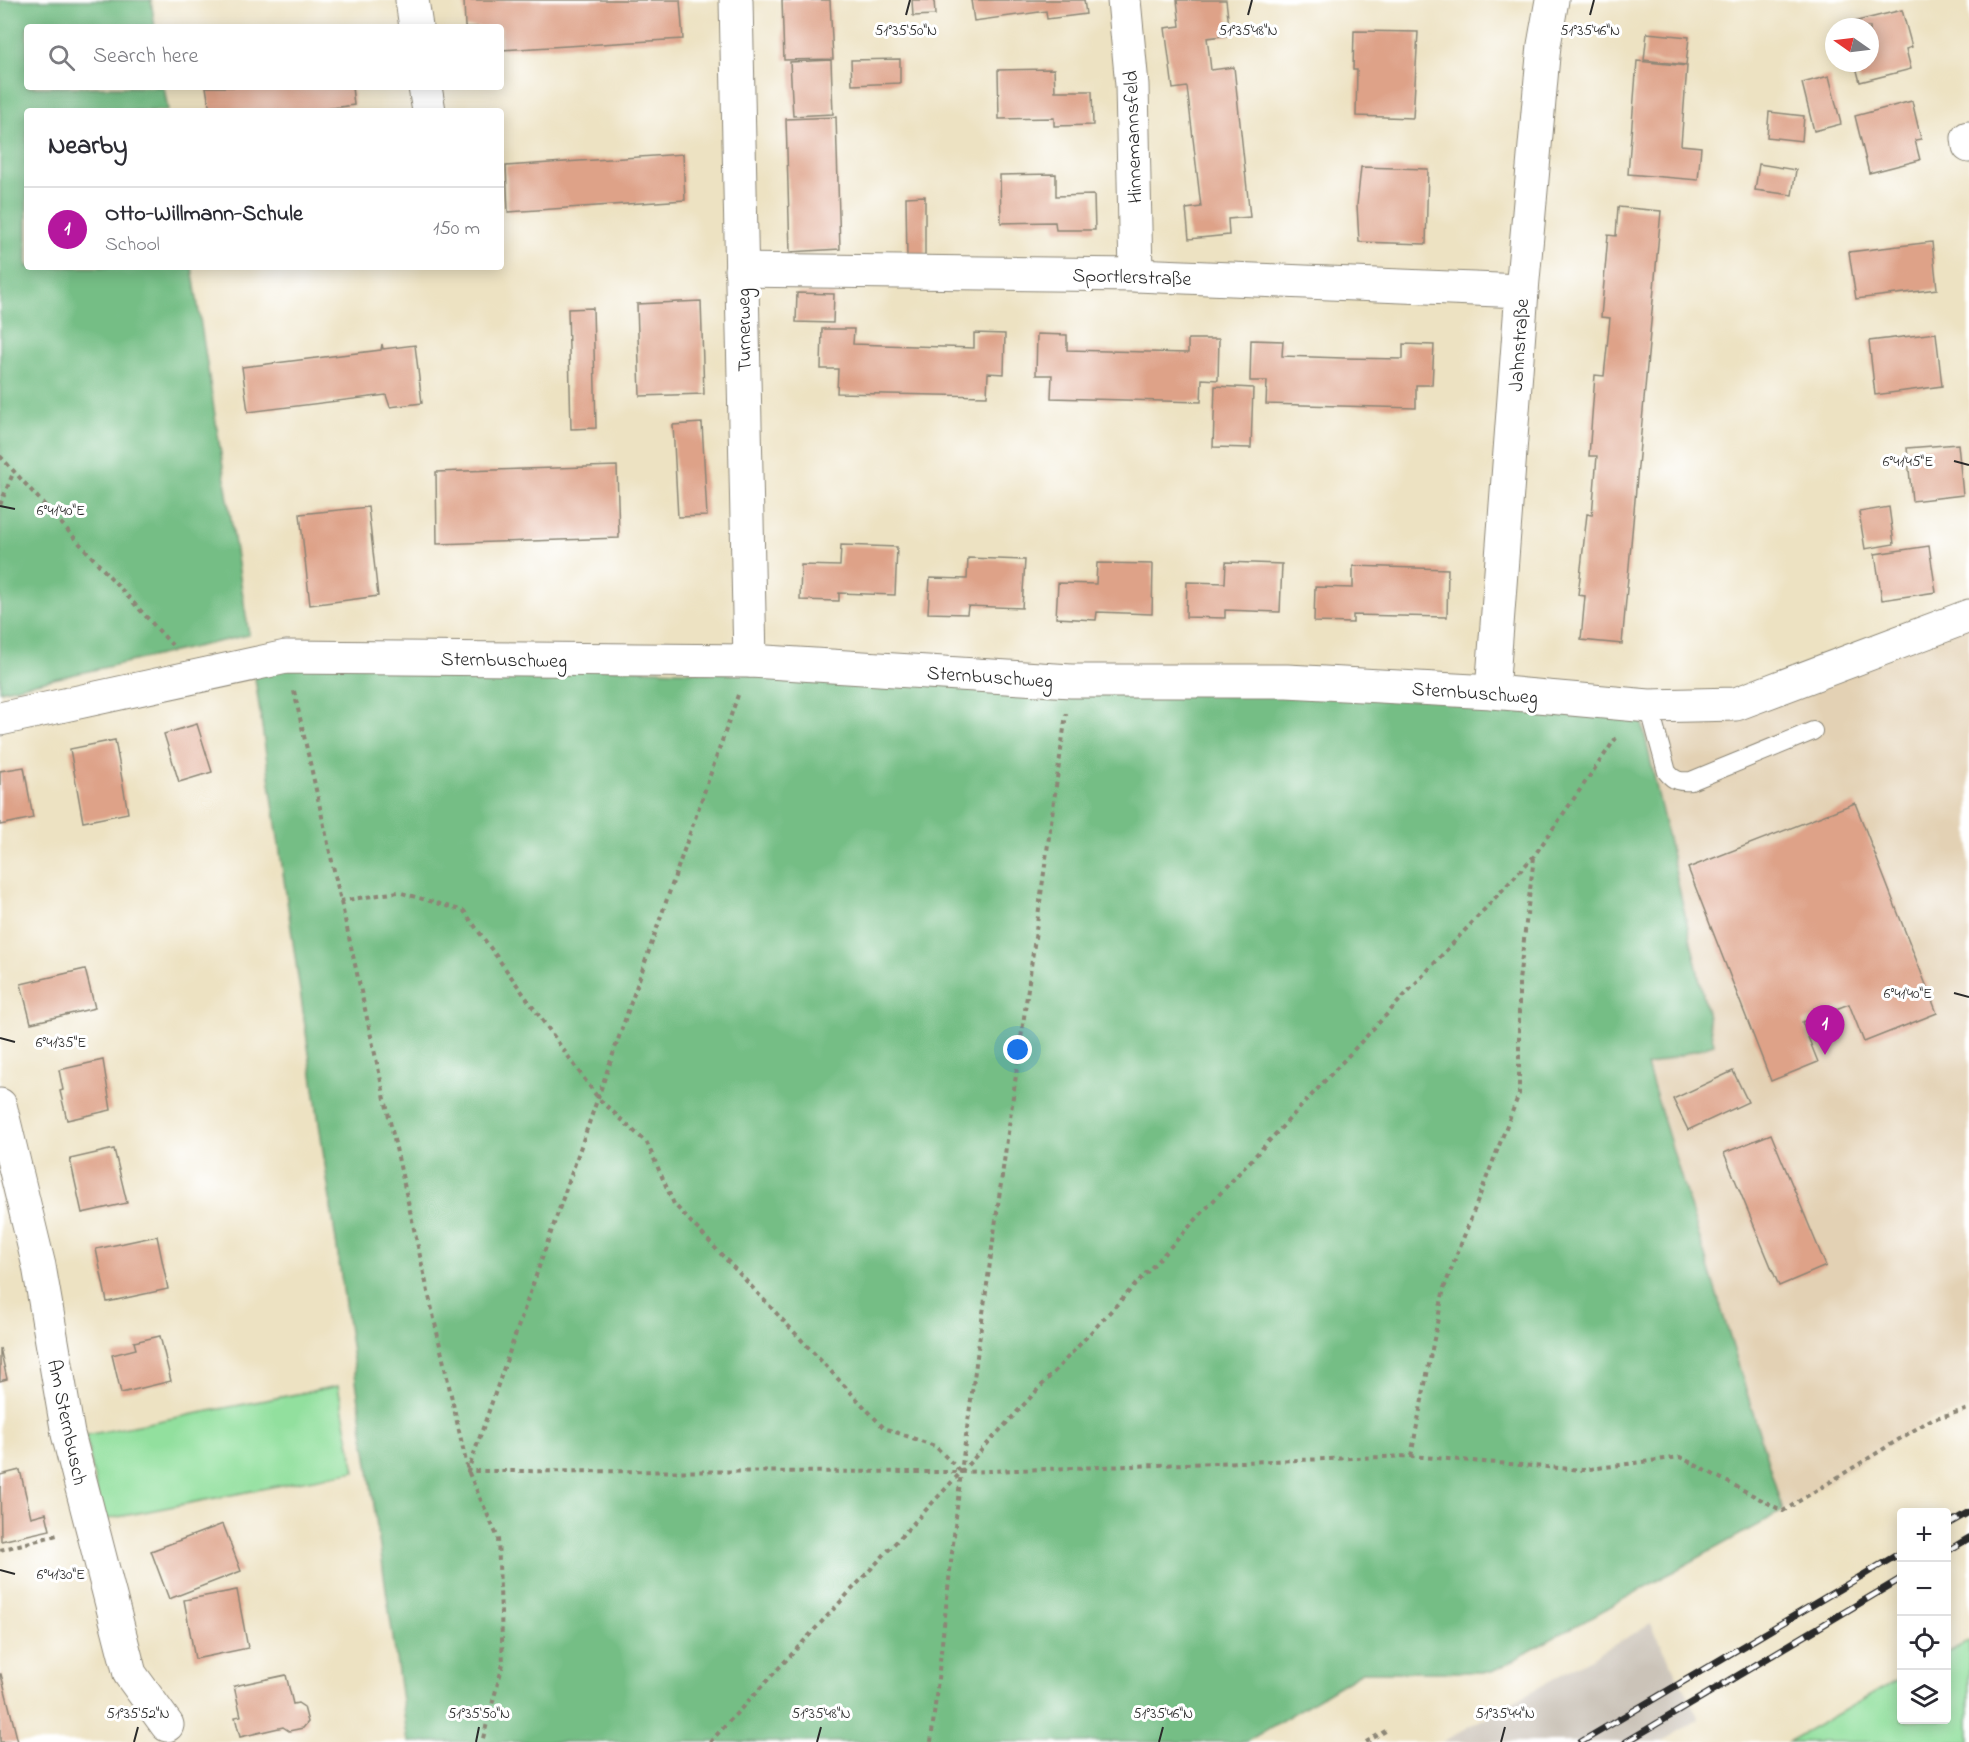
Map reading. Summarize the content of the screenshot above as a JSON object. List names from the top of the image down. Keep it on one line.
{"streets":{"street":["Hinnemannsfeld","Sportlerstraße","Turnerweg","Jahnstraße","Sternbuschweg","Am Sternbusch"]},"crossings":[["Hinnemannsfeld","Sportlerstraße"],["Sportlerstraße","Turnerweg"],["Sportlerstraße","Jahnstraße"],["Turnerweg","Sternbuschweg"],["Jahnstraße","Sternbuschweg"]],"north":"left","page":{"search":"Search here","heading":"Nearby","list":[{"mark":"1","name":"Otto-Willmann-Schule","note":"School","value":"150 m"}],"pins":"1","map_buttons":["+","−"]},"coordinates":["51°35'50\"N","51°35'48\"N","51°35'46\"N","6°41'45\"E","6°41'40\"E","6°41'35\"E","6°41'30\"E","51°35'52\"N","51°35'44\"N"]}
